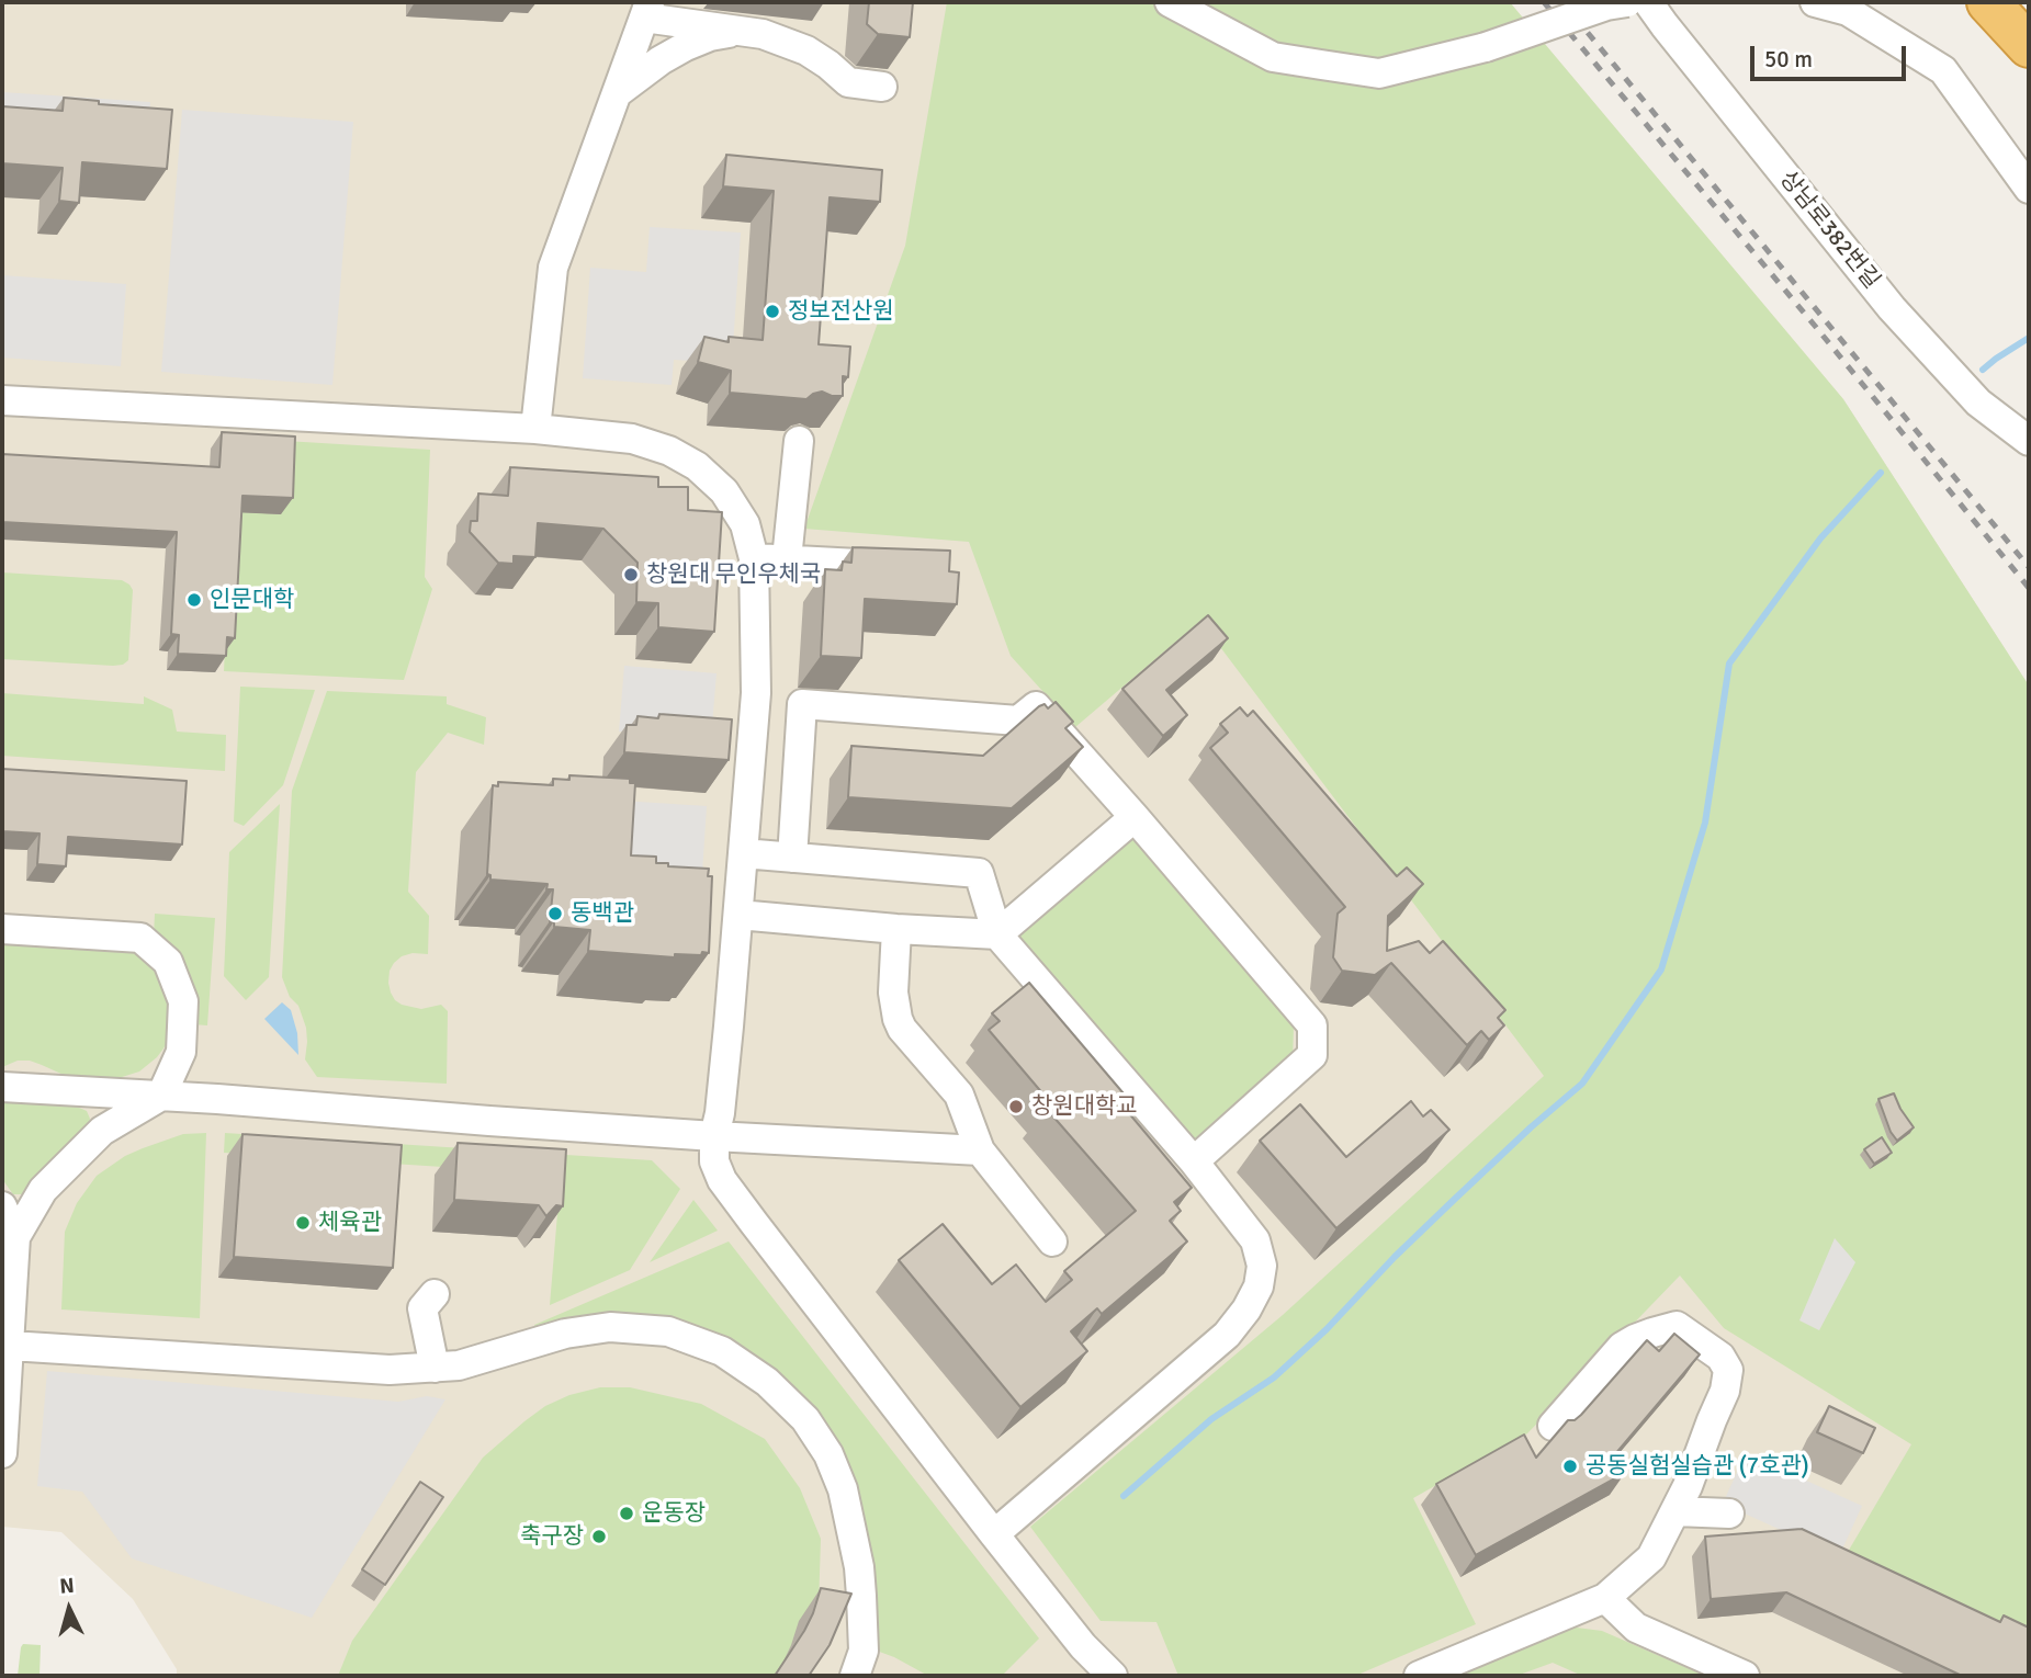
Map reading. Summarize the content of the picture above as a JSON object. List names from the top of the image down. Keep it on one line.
{"streets":{"street":["상남로382번길"]},"places":["정보전산원","창원대 무인우체국","인문대학","동백관","창원대학교","체육관","공동실험실습관 (7호관)","운동장","축구장"],"scale_bar":"50 m","north":"top"}
